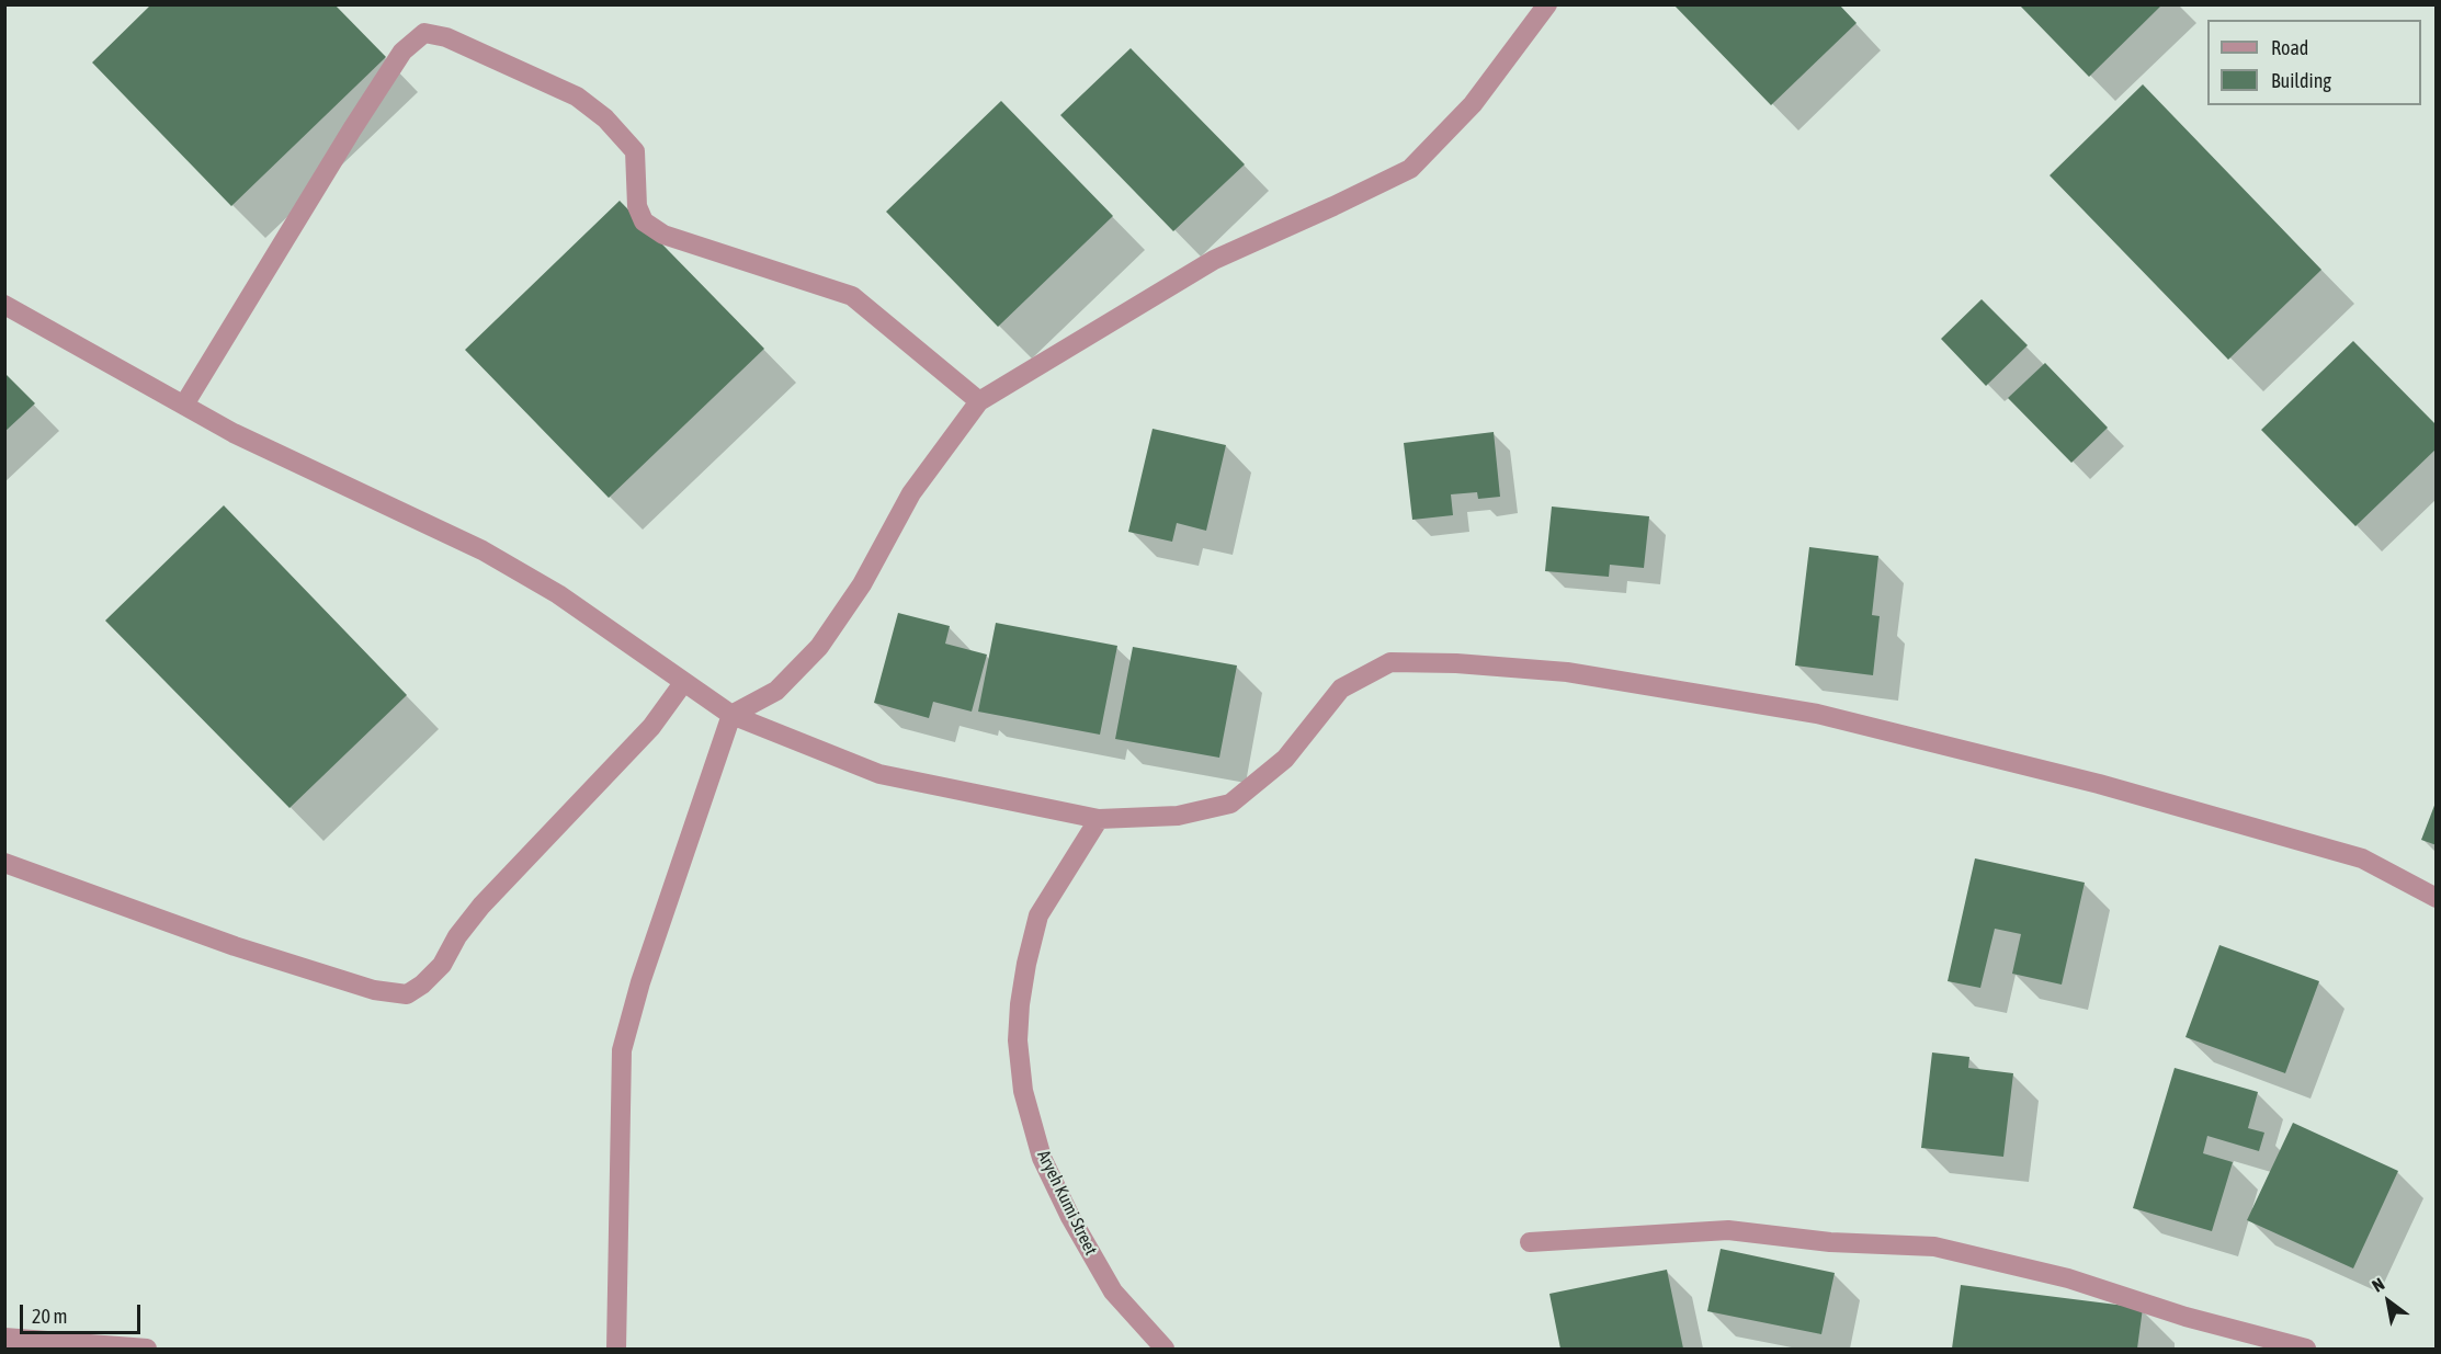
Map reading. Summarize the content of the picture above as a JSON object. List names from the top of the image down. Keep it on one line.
{"streets":{"street":["Aryeh Kumi Street"]},"legend":["Road","Building"],"scale_bar":"20 m","north":"top left"}
